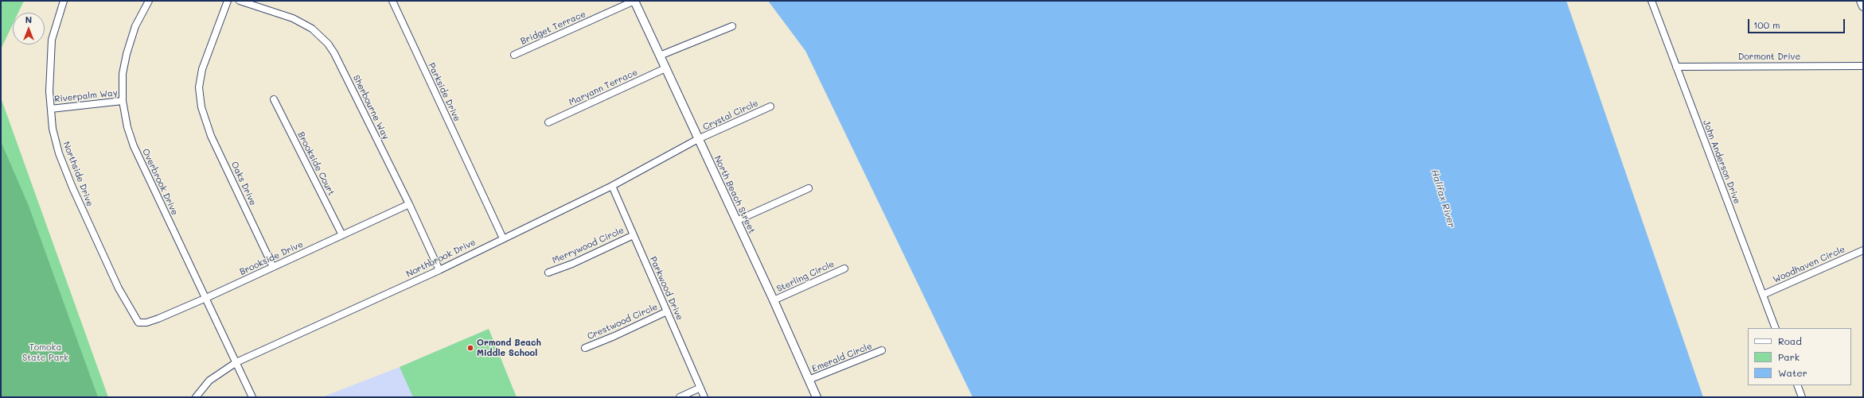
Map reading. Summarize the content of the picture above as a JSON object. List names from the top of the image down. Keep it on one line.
{"streets":{"street":["Bridget Terrace","Dormont Drive","Maryann Terrace","Parkside Drive","Riverpalm Way","Sherbourne Way","Crystal Circle","John Anderson Drive","Brookside Court","Northside Drive","Overbrook Drive","Oaks Drive","North Beach Street","Merrywood Circle","Brookside Drive","Northbrook Drive","Woodhaven Circle","Sterling Circle","Parkwood Drive","Crestwood Circle","Emerald Circle"]},"crossings":[["Bridget Terrace","North Beach Street"],["Dormont Drive","John Anderson Drive"],["Maryann Terrace","North Beach Street"],["Parkside Drive","Northbrook Drive"],["Riverpalm Way","Northside Drive"],["Riverpalm Way","Overbrook Drive"],["Sherbourne Way","Brookside Drive"],["Sherbourne Way","Northbrook Drive"],["Crystal Circle","North Beach Street"],["Crystal Circle","Northbrook Drive"],["John Anderson Drive","Woodhaven Circle"],["Brookside Court","Brookside Drive"],["Northside Drive","Brookside Drive"],["Overbrook Drive","Brookside Drive"],["Overbrook Drive","Northbrook Drive"],["Oaks Drive","Brookside Drive"],["North Beach Street","Northbrook Drive"],["North Beach Street","Sterling Circle"],["North Beach Street","Emerald Circle"],["Merrywood Circle","Parkwood Drive"],["Northbrook Drive","Parkwood Drive"],["Parkwood Drive","Crestwood Circle"]],"water":["Halifax River"],"parks":["Tomoka State Park"],"places":["Ormond Beach Middle School"],"legend":["Road","Park","Water"],"scale_bar":"100 m","north":"top"}
